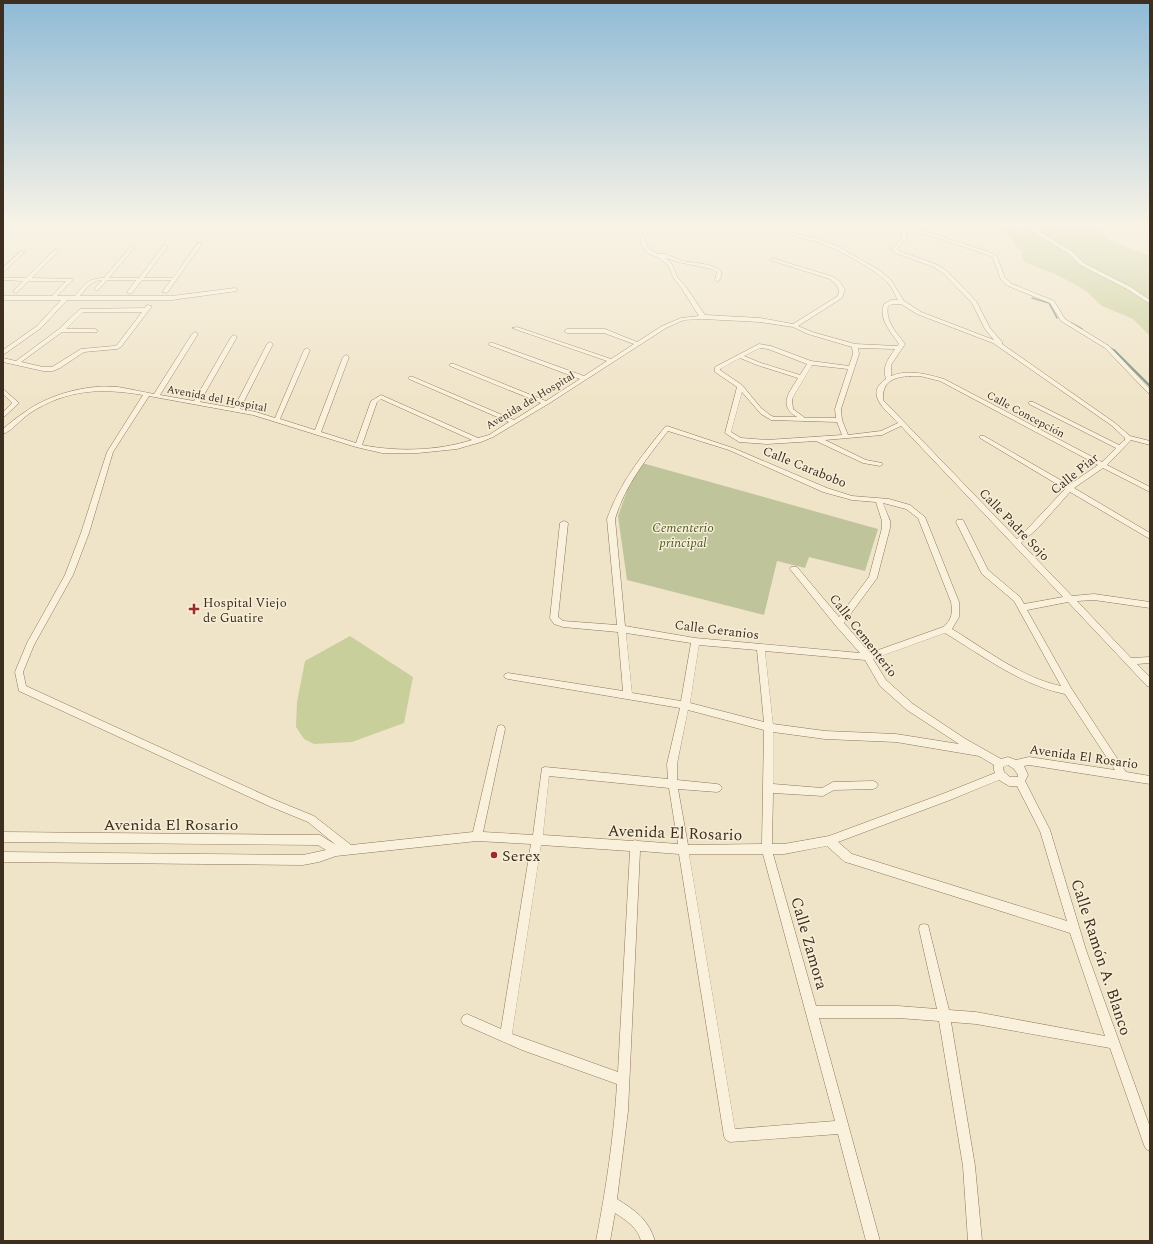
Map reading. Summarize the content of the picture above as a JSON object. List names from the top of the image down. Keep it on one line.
{"streets":{"street":["Avenida del Hospital","Calle Concepción","Calle Carabobo","Calle Piar","Calle Padre Sojo","Calle Geranios","Calle Cementerio","Avenida El Rosario","Calle Zamora","Calle Ramón A. Blanco"]},"crossings":[["Calle Concepción","Calle Piar"],["Calle Concepción","Calle Padre Sojo"],["Calle Carabobo","Calle Geranios"],["Calle Piar","Calle Padre Sojo"],["Calle Geranios","Calle Cementerio"],["Calle Geranios","Calle Zamora"],["Calle Cementerio","Avenida El Rosario"],["Calle Cementerio","Calle Ramón A. Blanco"],["Avenida El Rosario","Calle Zamora"],["Avenida El Rosario","Calle Ramón A. Blanco"]],"parks":["Cementerio principal"],"places":{"health":["Hospital Viejo de Guatire"],"other":["Serex"]}}
